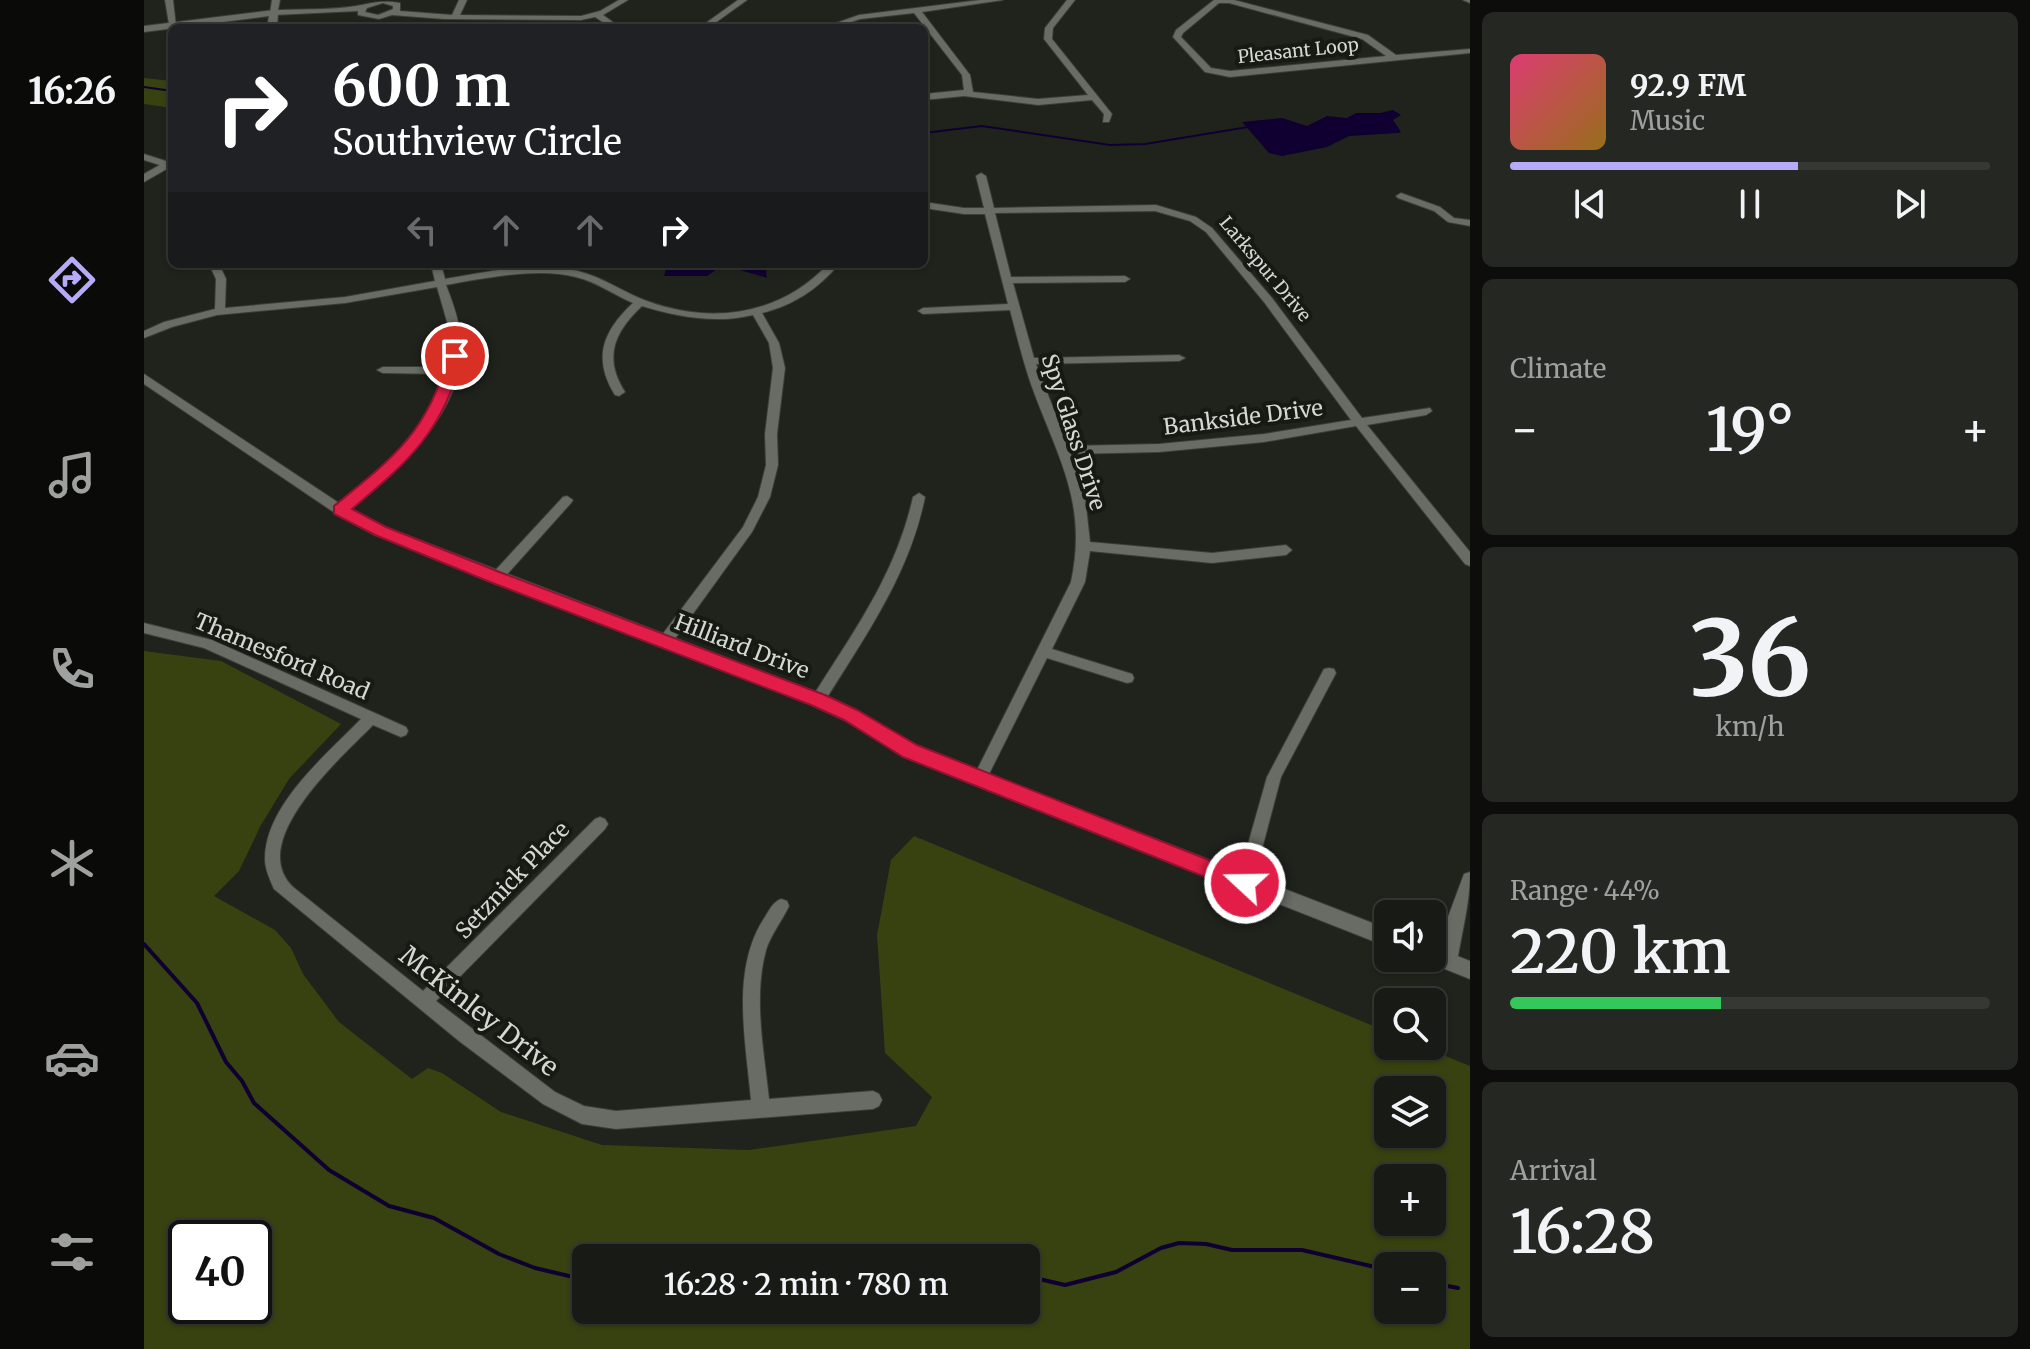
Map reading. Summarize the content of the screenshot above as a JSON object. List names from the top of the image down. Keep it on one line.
{"streets":{"street":["Pleasant Loop","Larkspur Drive","Bankside Drive","Spy Glass Drive","Hilliard Drive","Thamesford Road","Setznick Place","McKinley Drive"]},"crossings":[["Larkspur Drive","Bankside Drive"],["Larkspur Drive","Spy Glass Drive"],["Bankside Drive","Spy Glass Drive"],["Spy Glass Drive","Hilliard Drive"],["Thamesford Road","McKinley Drive"],["Setznick Place","McKinley Drive"]],"page":{"tabs":"16:26","turn":["600 m","Southview Circle"],"song":["92.9 FM","Music"],"tile":["Climate",["36","km/h"],["Range · 44%","220 km"],["Arrival","16:28"]],"heat":["−","19°","+"],"map_buttons":["+","−"],"limit":"40","trip":"16:28 · 2 min · 780 m"}}
